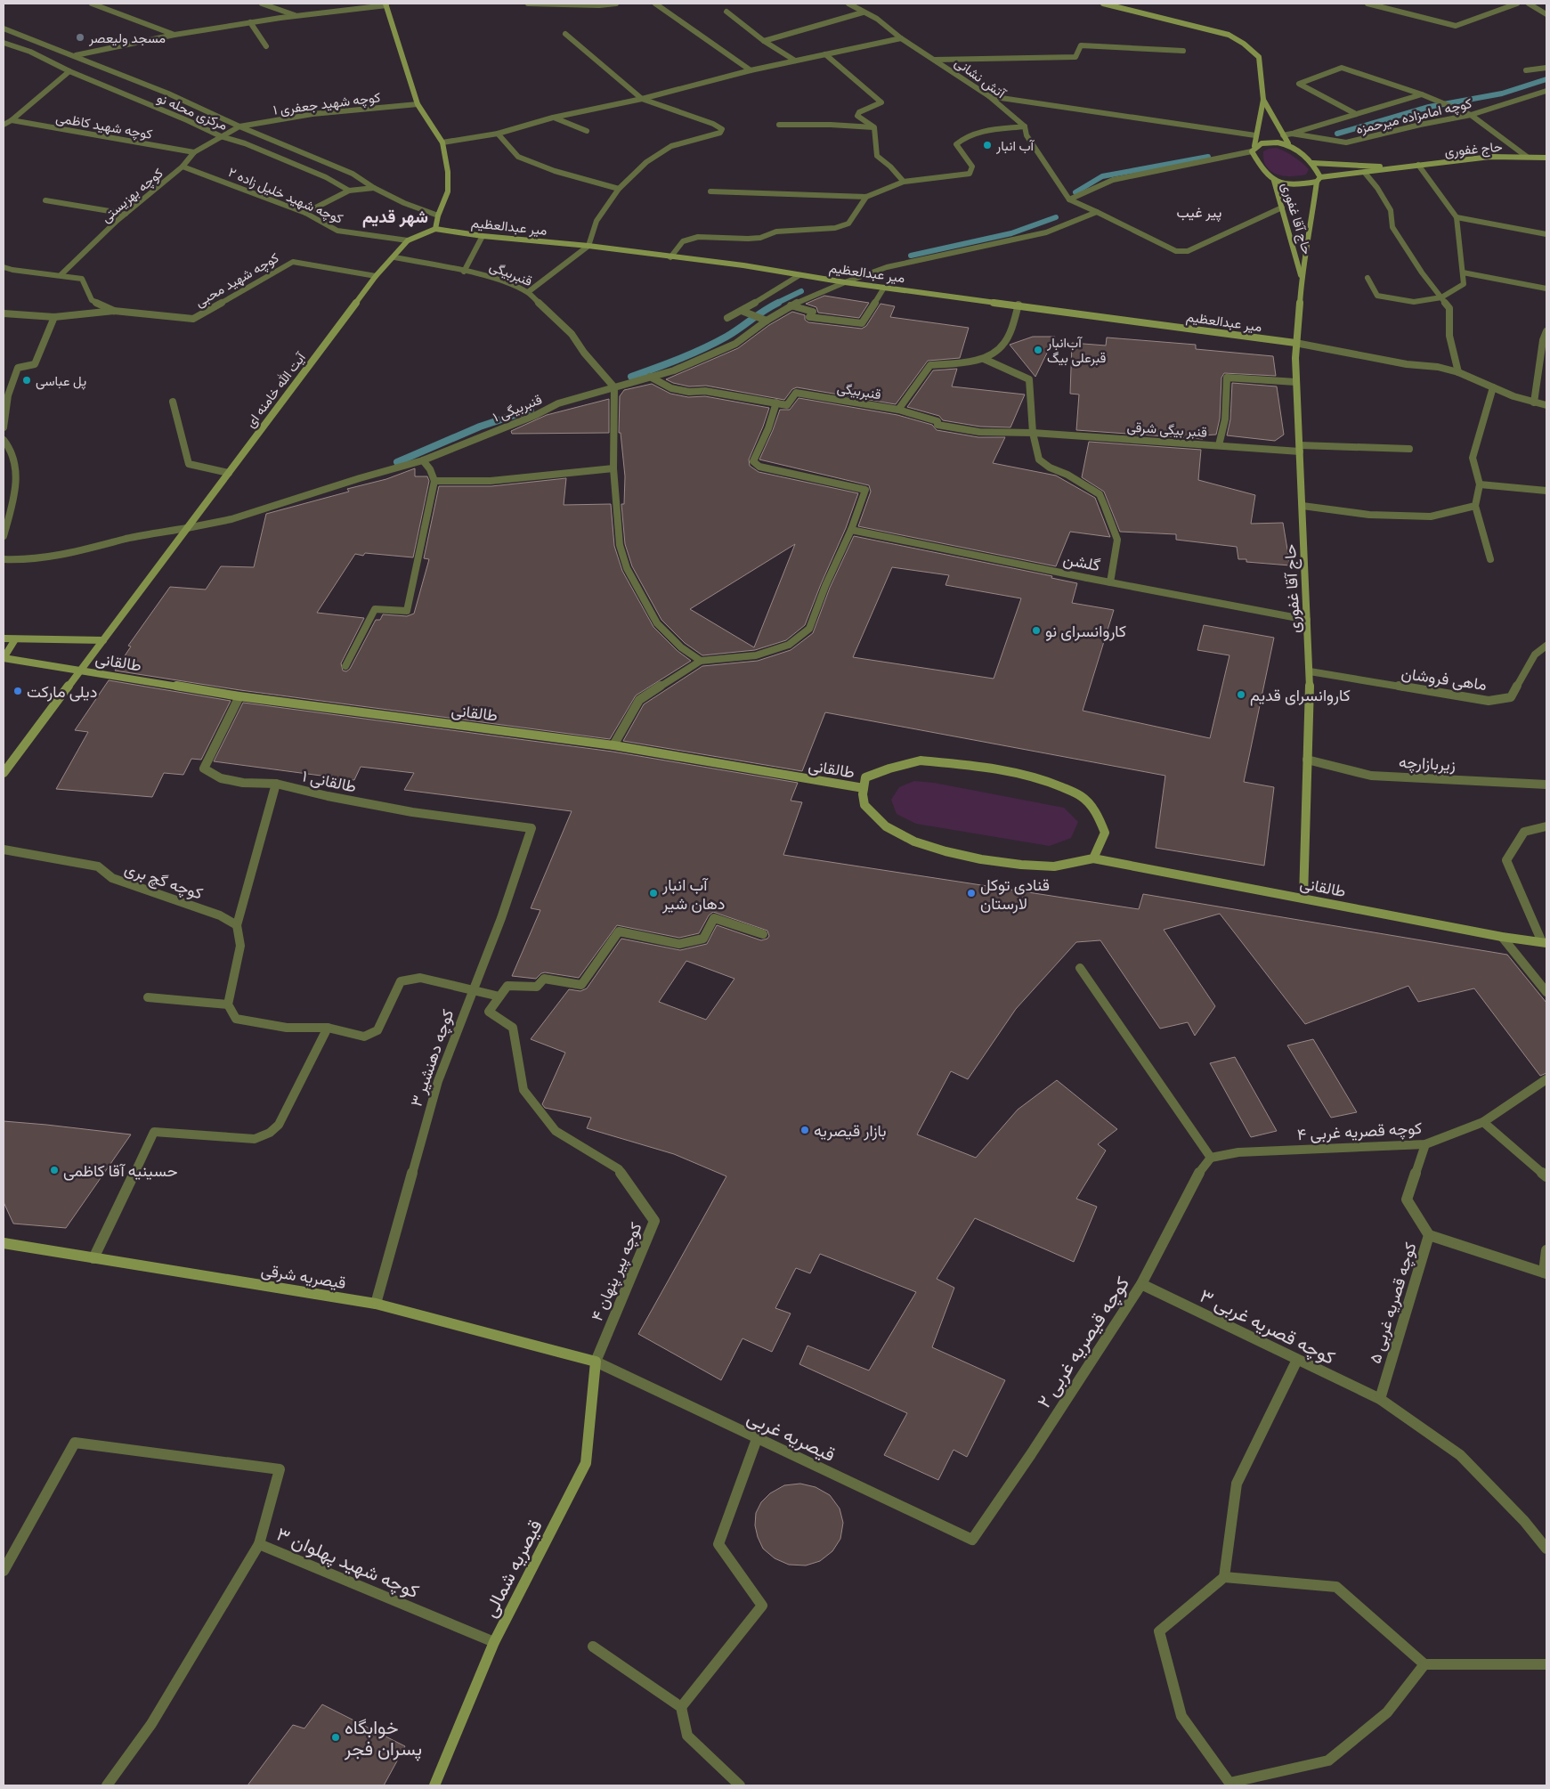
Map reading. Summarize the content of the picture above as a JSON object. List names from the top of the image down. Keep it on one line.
{"streets":{"main road":["حاج غفوری","حاج آقا غفوری","میر عبدالعظیم","آیت الله خامنه ای","طالقانی","قیصریه شرقی","قیصریه شمالی"],"street":["آتش نشانی","کوچه شهید جعفری ۱","مرکزی محله نو","کوچه امامزاده میرحمزه","کوچه شهید کاظمی","کوچه بهزیستی","کوچه شهید خلیل زاده ۲","قنبربیگی","کوچه شهید محبی","قنبربیگی ۱","قنبر بیگی شرقی","گلشن","ماهی فروشان","زیربازارچه","طالقانی ۱","کوچه گچ بری","کوچه دهنشیر ۳","کوچه قصریه غربی ۴","کوچه پیر پنهان ۴","کوچه قصریه غربی ۵","کوچه قصریه غربی ۳","کوچه قیصریه غربی ۲","قیصریه غربی","کوچه شهید پهلوان ۳"]},"crossings":[["کوچه شهید جعفری ۱","مرکزی محله نو"],["کوچه شهید جعفری ۱","کوچه بهزیستی"],["مرکزی محله نو","کوچه بهزیستی"],["کوچه شهید کاظمی","کوچه بهزیستی"],["حاج غفوری","حاج آقا غفوری"],["کوچه بهزیستی","کوچه شهید خلیل زاده ۲"],["کوچه شهید خلیل زاده ۲","آیت الله خامنه ای"],["حاج آقا غفوری","میر عبدالعظیم"],["حاج آقا غفوری","قنبر بیگی شرقی"],["حاج آقا غفوری","گلشن"],["حاج آقا غفوری","طالقانی"],["حاج آقا غفوری","ماهی فروشان"],["حاج آقا غفوری","زیربازارچه"],["میر عبدالعظیم","قنبربیگی"],["میر عبدالعظیم","آیت الله خامنه ای"],["میر عبدالعظیم","قنبربیگی ۱"],["قنبربیگی","آیت الله خامنه ای"],["قنبربیگی","قنبربیگی ۱"],["قنبربیگی","قنبر بیگی شرقی"],["کوچه شهید محبی","آیت الله خامنه ای"],["آیت الله خامنه ای","قنبربیگی ۱"],["آیت الله خامنه ای","طالقانی"],["طالقانی","طالقانی ۱"],["طالقانی ۱","کوچه دهنشیر ۳"],["کوچه دهنشیر ۳","قیصریه شرقی"],["کوچه قصریه غربی ۴","کوچه قصریه غربی ۵"],["کوچه قصریه غربی ۴","کوچه قیصریه غربی ۲"],["کوچه پیر پنهان ۴","قیصریه شرقی"],["کوچه پیر پنهان ۴","قیصریه غربی"],["کوچه پیر پنهان ۴","قیصریه شمالی"],["قیصریه شرقی","قیصریه غربی"],["قیصریه شرقی","قیصریه شمالی"],["کوچه قصریه غربی ۵","کوچه قصریه غربی ۳"],["کوچه قصریه غربی ۳","کوچه قیصریه غربی ۲"],["کوچه قیصریه غربی ۲","قیصریه غربی"],["قیصریه غربی","قیصریه شمالی"],["کوچه شهید پهلوان ۳","قیصریه شمالی"]],"districts":["پیر غیب","شهر قدیم"],"places":["مسجد ولیعصر","آب انبار","آب‌انبار قبرعلی بیگ","پل عباسی","کاروانسرای نو","دیلی مارکت","کاروانسرای قدیم","آب انبار دهان شیر","قنادی توکل لارستان","بازار قیصریه","حسینیه آقا کاظمی","خوابگاه پسران فجر"]}
